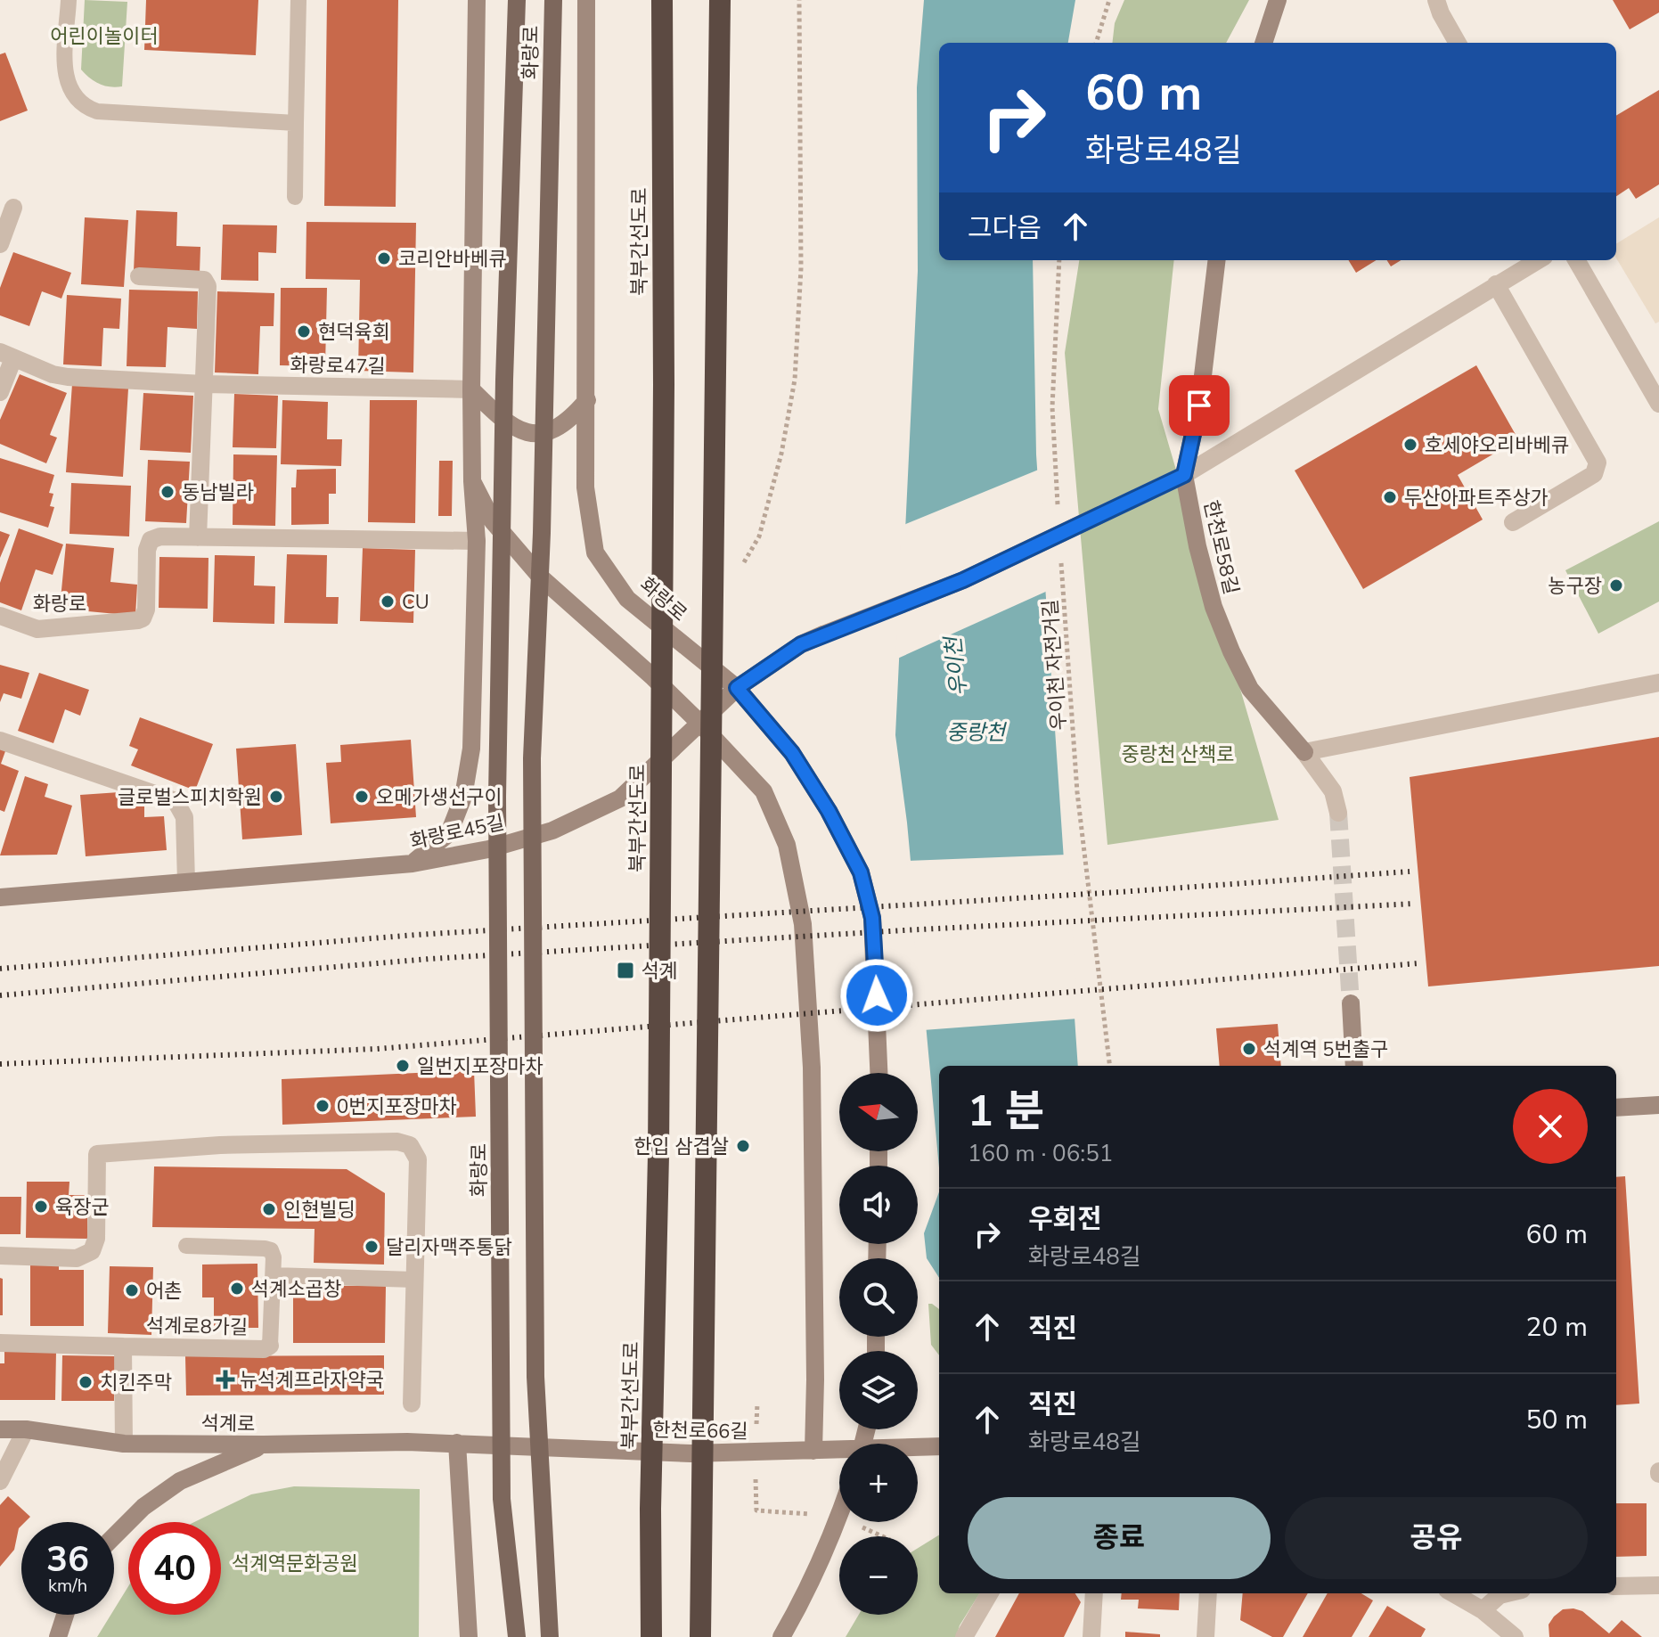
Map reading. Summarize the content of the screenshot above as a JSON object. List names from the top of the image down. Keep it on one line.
{"streets":{"highway":["북부간선도로"],"main road":["화랑로"],"street":["화랑로47길","한천로58길","화랑로45길","석계로8가길","석계로","한천로66길"],"path":["우이천 자전거길"]},"crossings":[["화랑로","화랑로45길"],["한천로58길","화랑로45길"],["석계로8가길","석계로"],["석계로","한천로66길"]],"water":["우이천","중랑천"],"parks":["어린이놀이터","중랑천 산책로","석계역문화공원"],"places":{"other":["코리안바베큐","현덕육회","호세야오리바베큐","동남빌라","두산아파트주상가","농구장","CU","글로벌스피치학원","오메가생선구이","석계역 5번출구","일번지포장마차","0번지포장마차","한입 삼겹살","육장군","인현빌딩","달리자맥주통닭","석계소곱창","어촌","치킨주막"],"transit":["석계"],"health":["뉴석계프라자약국"]},"north":"left","page":{"turn":["60 m","화랑로48길"],"then":"그다음","heading":["1 분","160 m · 06:51"],"map_buttons":["+","−"],"list":[{"name":"우회전","note":"화랑로48길","value":"60 m"},{"name":"직진","value":"20 m"},{"name":"직진","note":"화랑로48길","value":"50 m"}],"buttons":["종료","공유"],"speed":"36 km/h","limit":"40"}}
